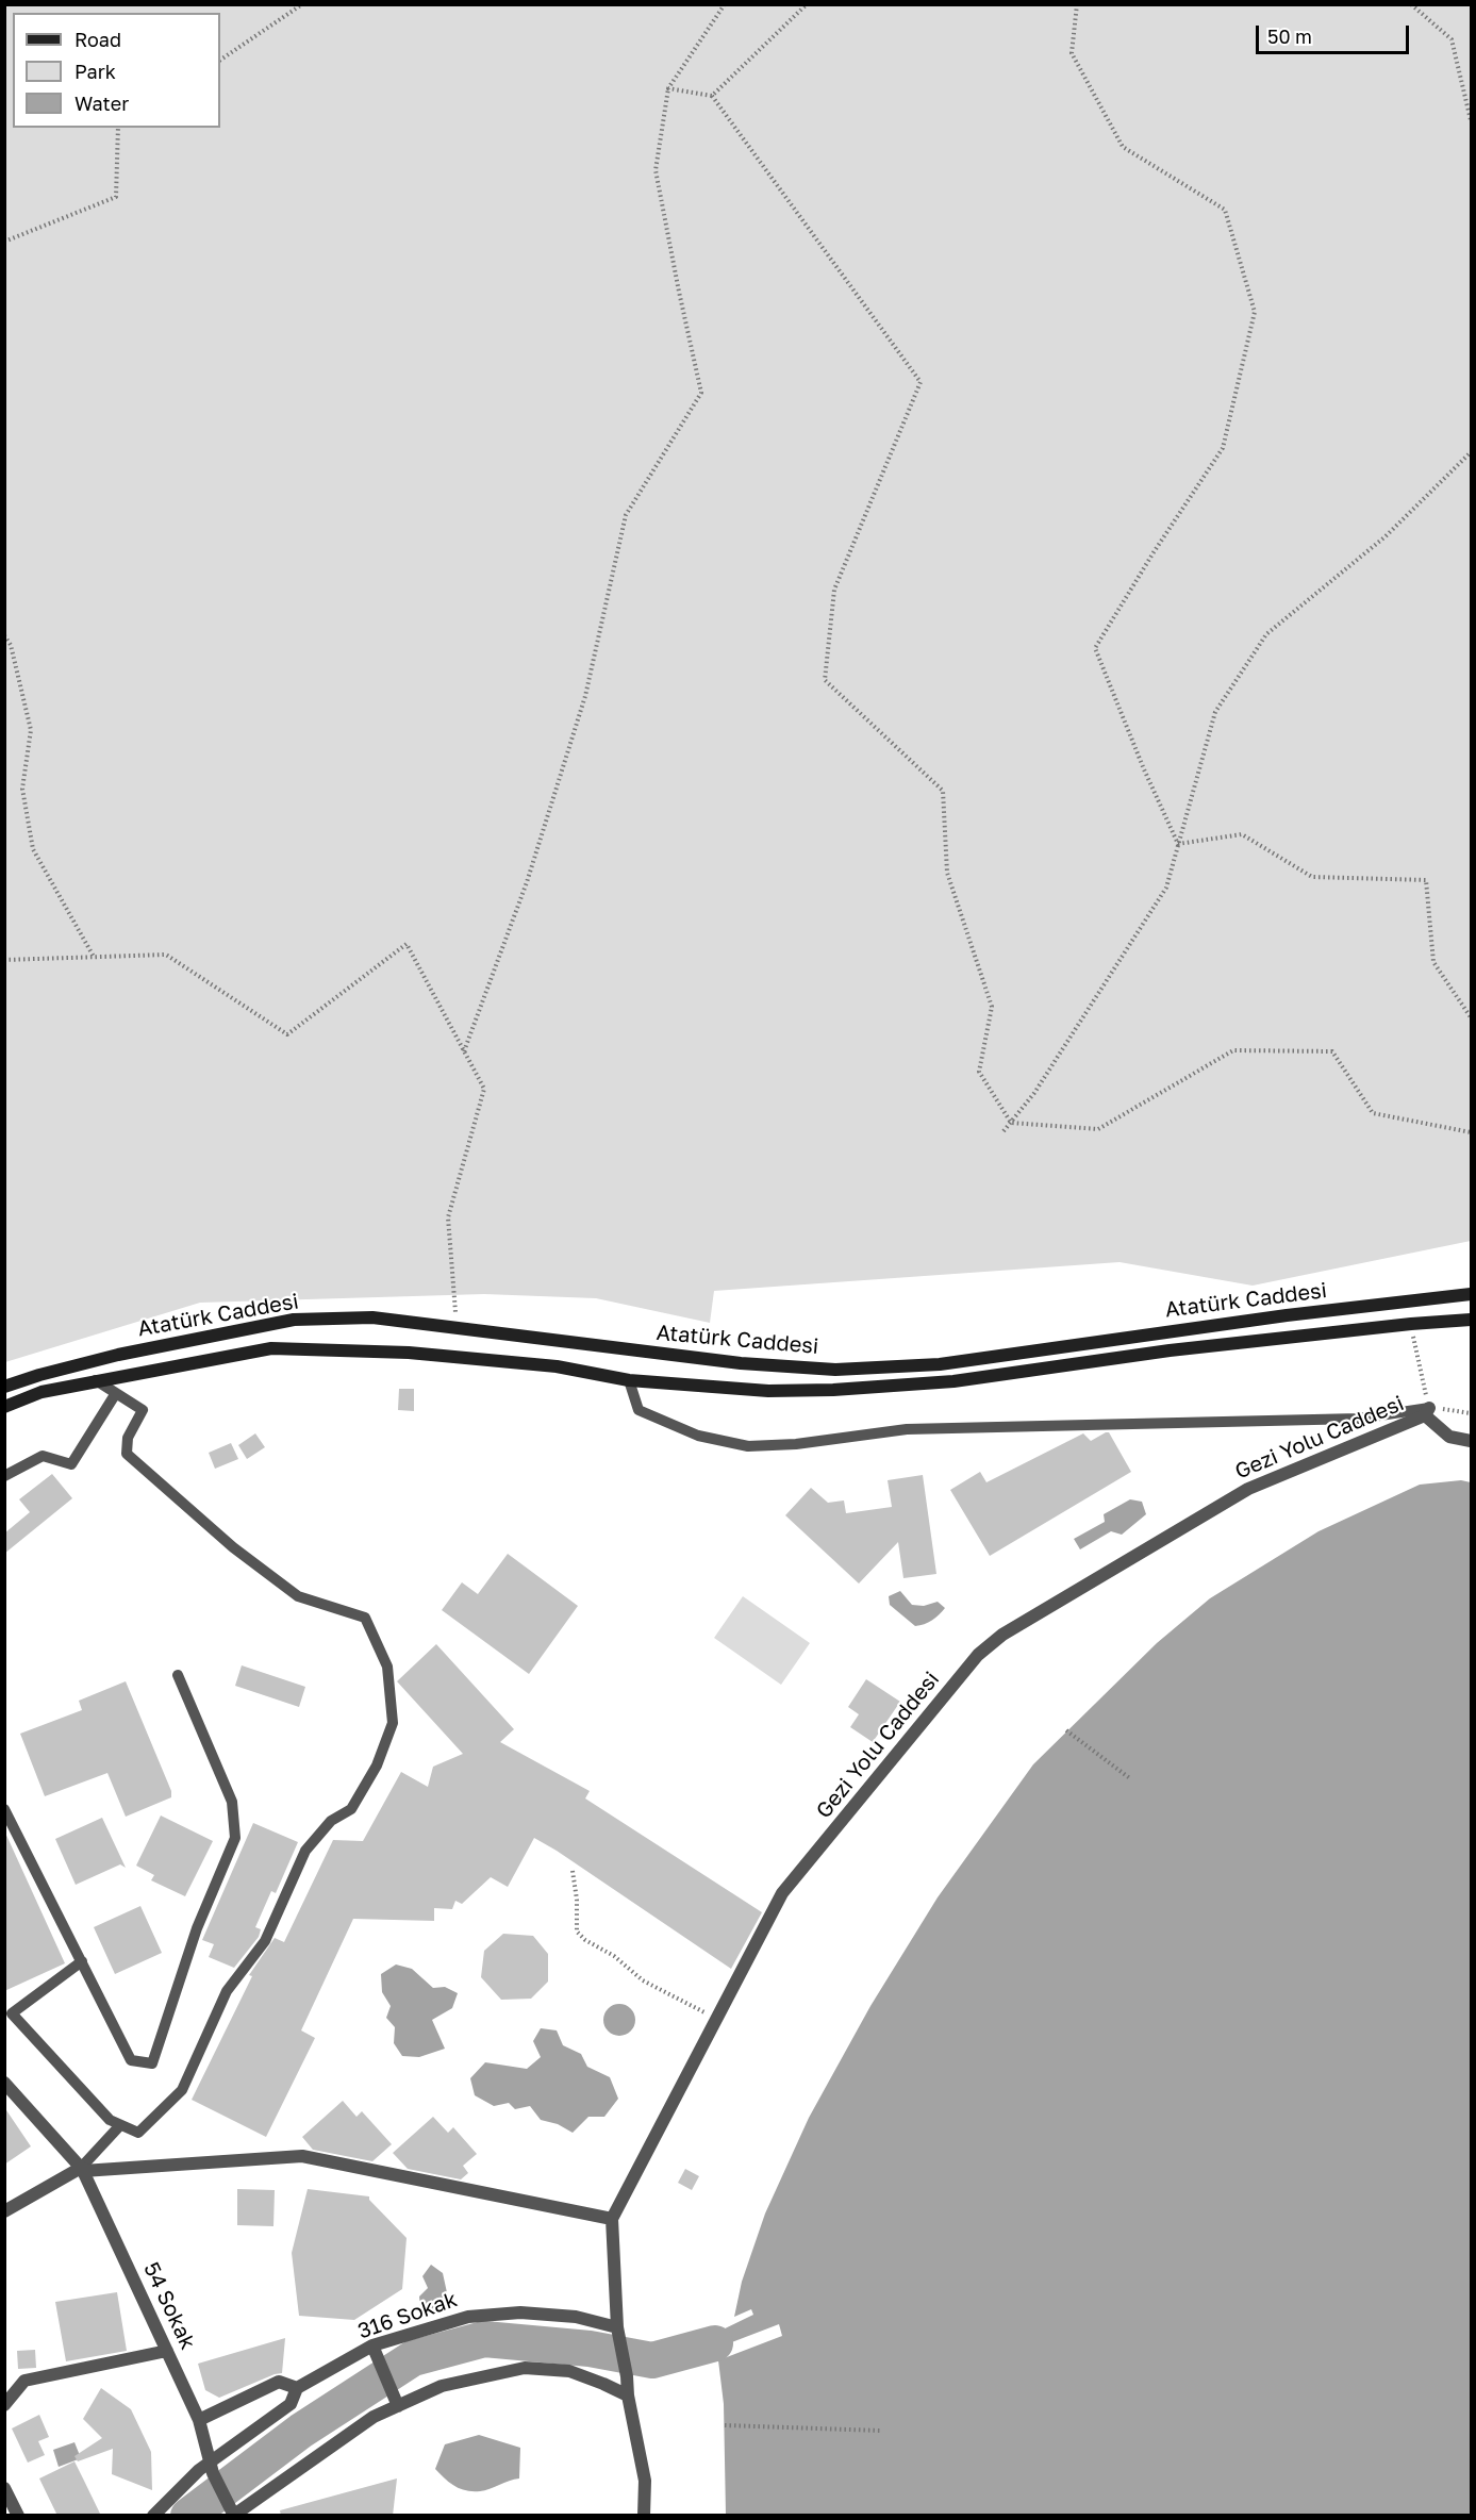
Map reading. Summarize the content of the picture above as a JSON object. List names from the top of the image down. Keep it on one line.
{"streets":{"street":["Atatürk Caddesi","Gezi Yolu Caddesi","54 Sokak","316 Sokak"]},"crossings":[["54 Sokak","316 Sokak"]],"legend":["Road","Park","Water"],"scale_bar":"50 m"}
